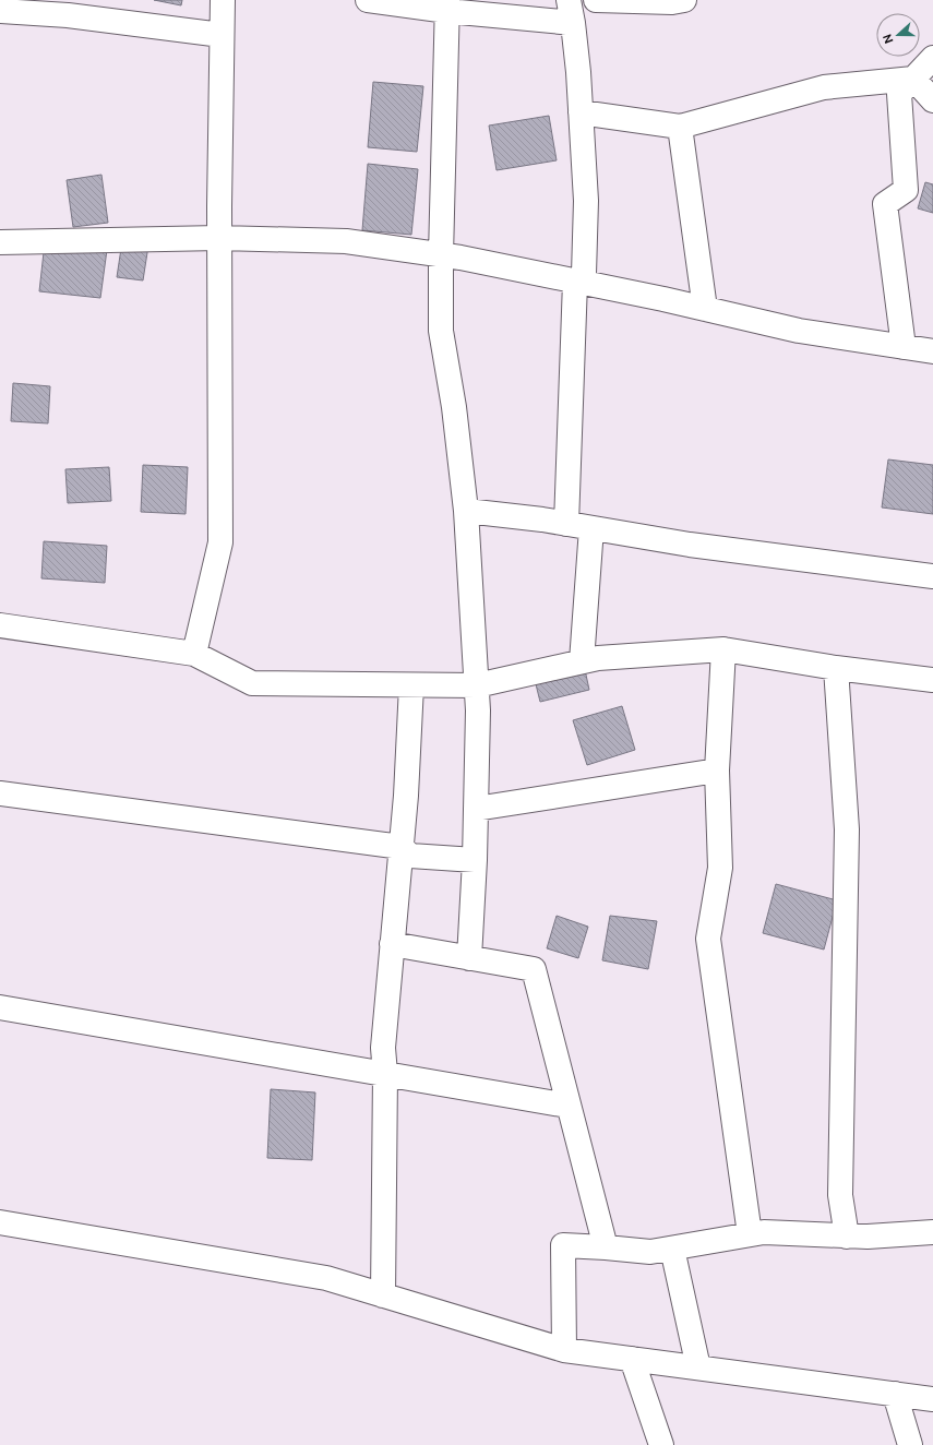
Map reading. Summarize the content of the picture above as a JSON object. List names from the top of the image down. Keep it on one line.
{"north":"left"}
